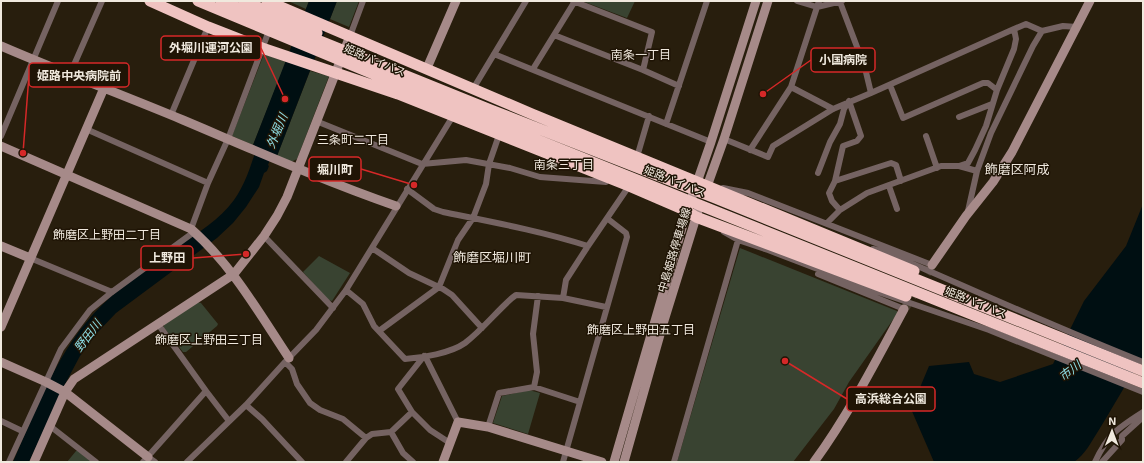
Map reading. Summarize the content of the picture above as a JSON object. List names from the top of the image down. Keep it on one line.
{"streets":{"highway":["姫路バイパス"],"street":["中島姫路停車場線"]},"districts":["南条一丁目","三条町二丁目","南条三丁目","飾磨区阿成","飾磨区上野田二丁目","飾磨区堀川町","飾磨区上野田五丁目","飾磨区上野田三丁目"],"water":["外堀川","野田川","市川"],"places":["小国病院","外堀川運河公園","姫路中央病院前","堀川町","上野田","高浜総合公園"],"north":"top"}
